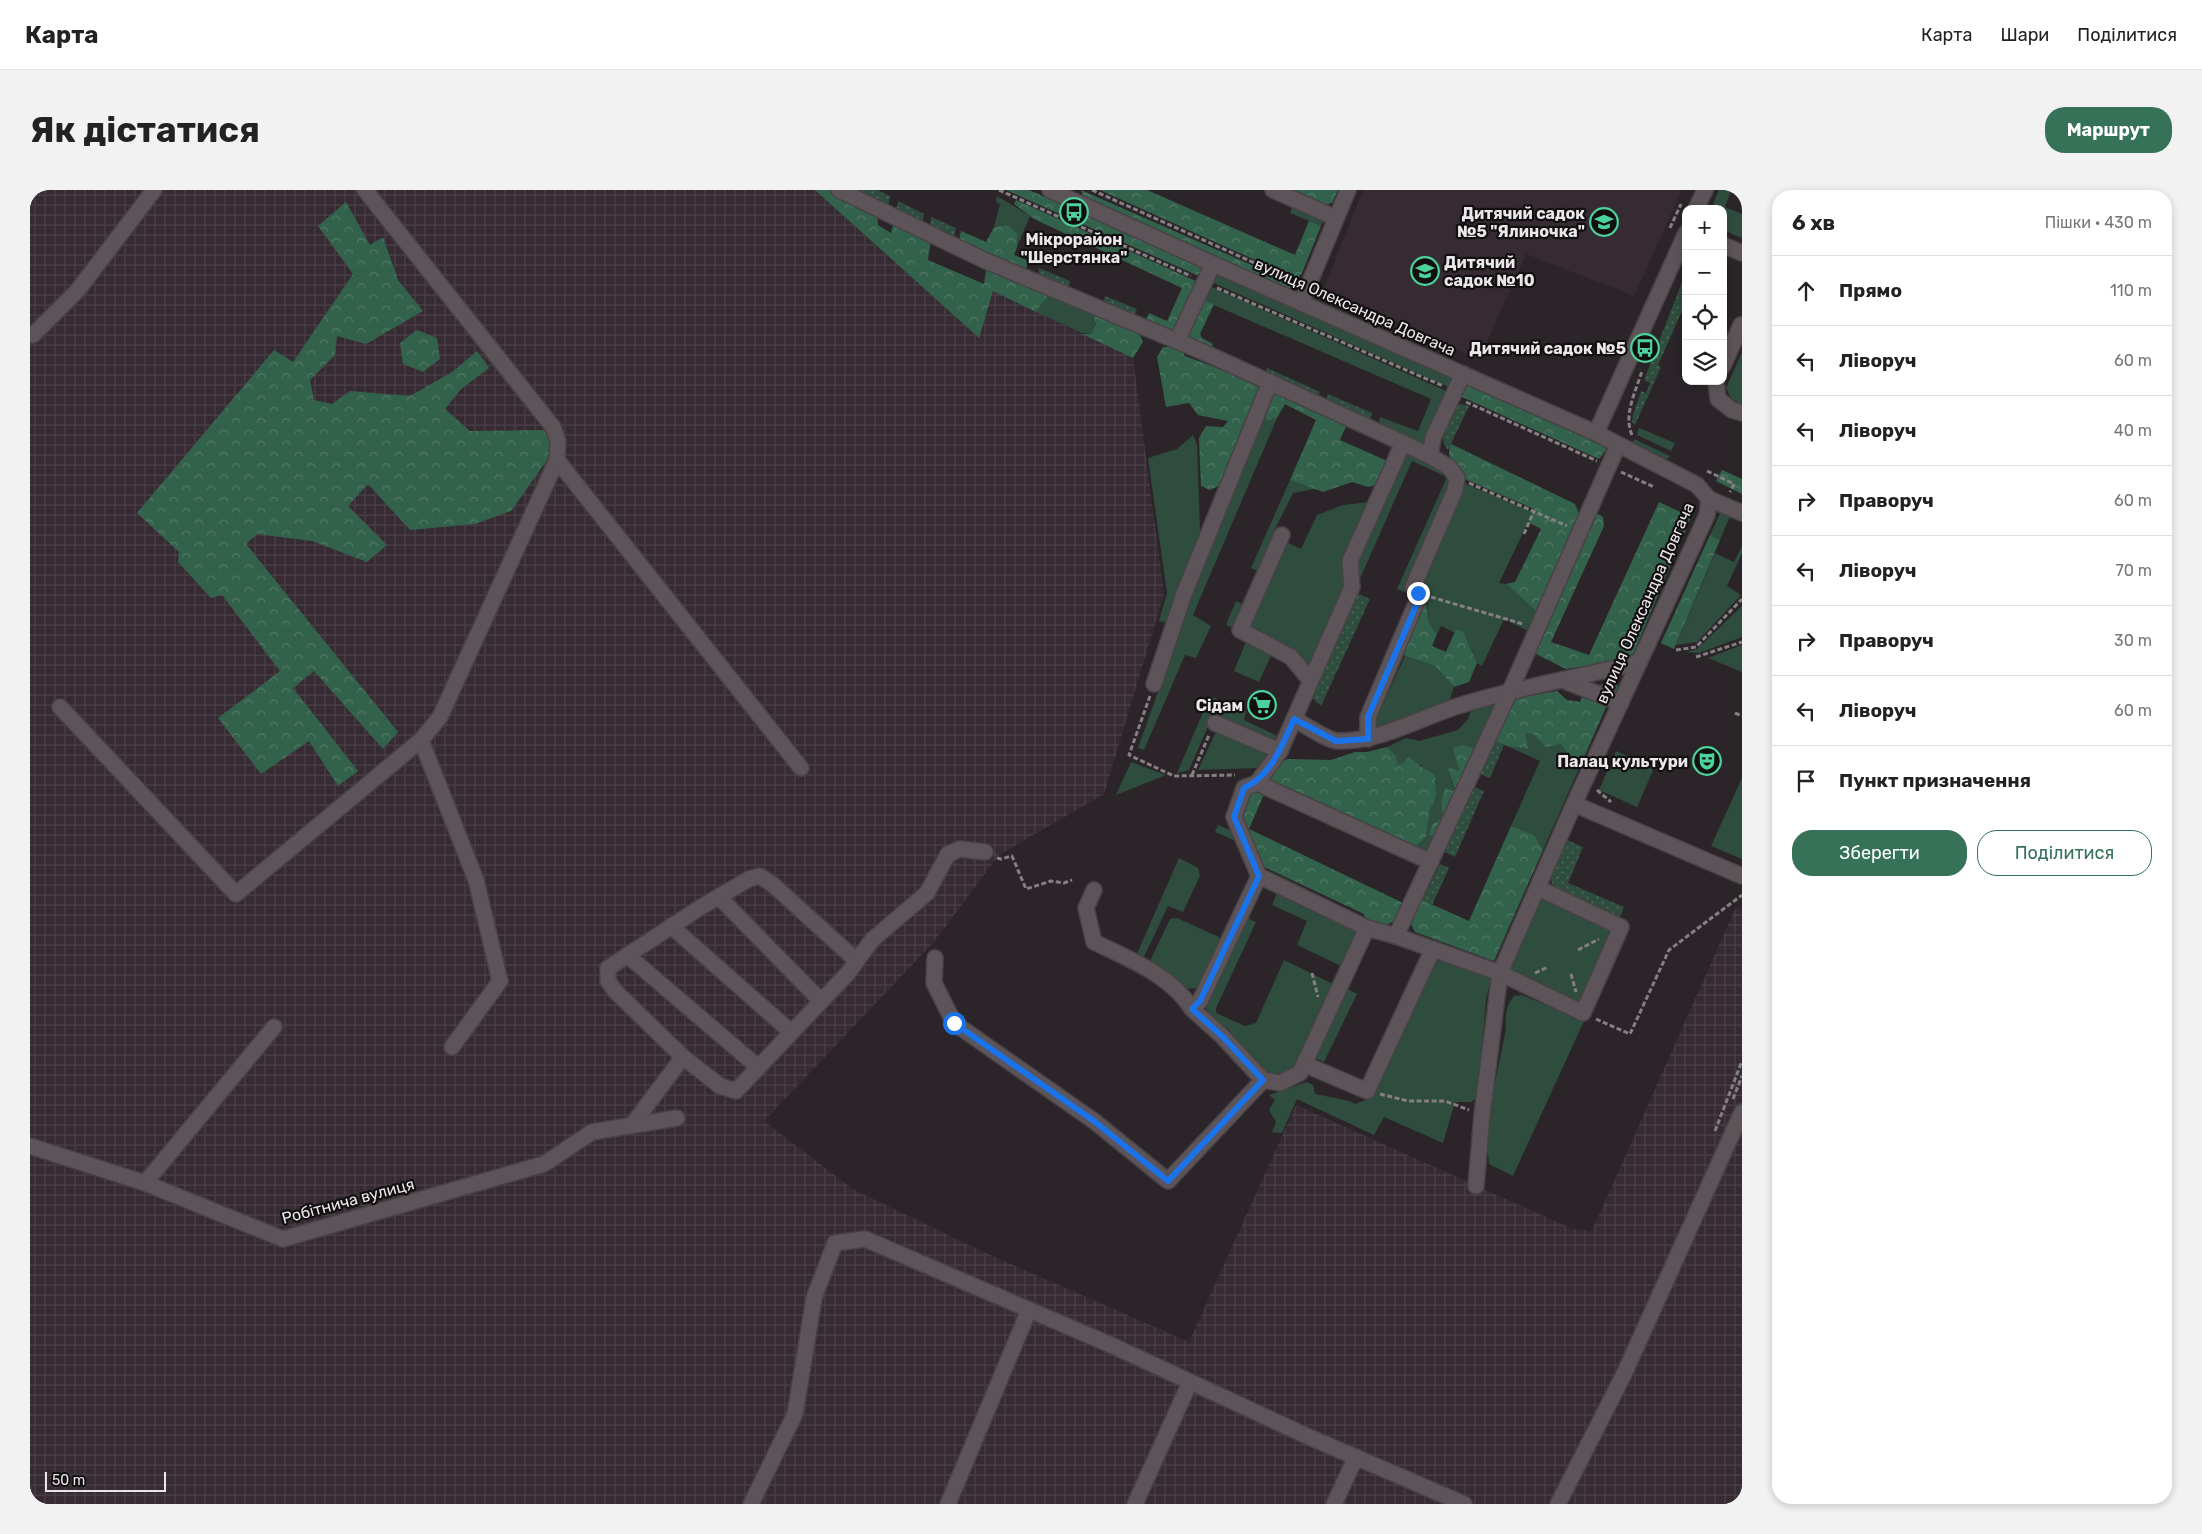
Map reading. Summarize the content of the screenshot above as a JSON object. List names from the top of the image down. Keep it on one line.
{"streets":{"street":["вулиця Олександра Довгача","Робітнича вулиця"]},"places":{"bus stop":["Мікрорайон \"Шерстянка\"","Дитячий садок №5"],"school or university":["Дитячий садок №5 \"Ялиночка\"","Дитячий садок №10"],"supermarket":["Сідам"],"theatre":["Палац культури"]},"scale_bar":"50 m","page":{"header":"Карта","nav":["Карта","Шари","Поділитися"],"buttons":["Маршрут",["Зберегти","Поділитися"]],"title":"Як дістатися","heading":["6 хв","Пішки · 430 m"],"map_buttons":["+","−"],"list":[["Прямо","110 m"],["Ліворуч","60 m"],["Ліворуч","40 m"],["Праворуч","60 m"],["Ліворуч","70 m"],["Праворуч","30 m"],["Ліворуч","60 m"],"Пункт призначення"],"scale":"50 m"}}
